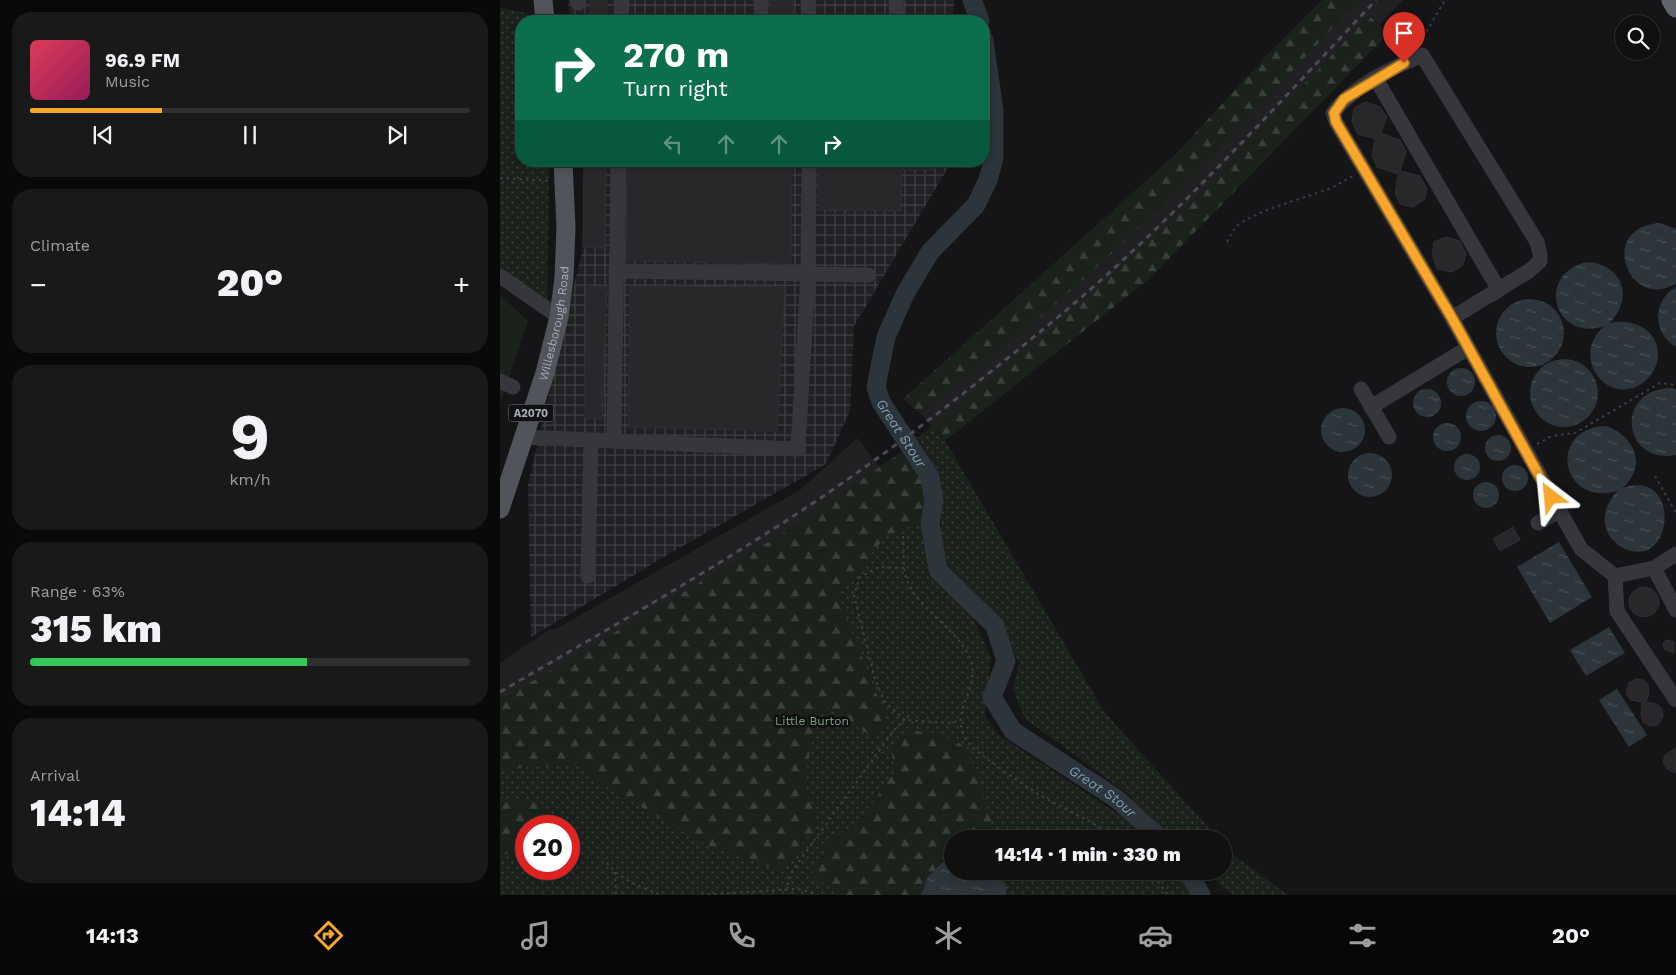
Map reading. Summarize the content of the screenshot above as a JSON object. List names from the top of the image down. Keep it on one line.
{"streets":{"main road":["Willesborough Road","A2070"]},"water":["Great Stour"],"parks":["Little Burton"],"page":{"turn":["270 m","Turn right"],"song":["96.9 FM","Music"],"tile":["Climate",["9","km/h"],["Range · 63%","315 km"],["Arrival","14:14"]],"heat":["−","20°","+"],"limit":"20","trip":"14:14 · 1 min · 330 m","tabs":["14:13","20°"]}}
